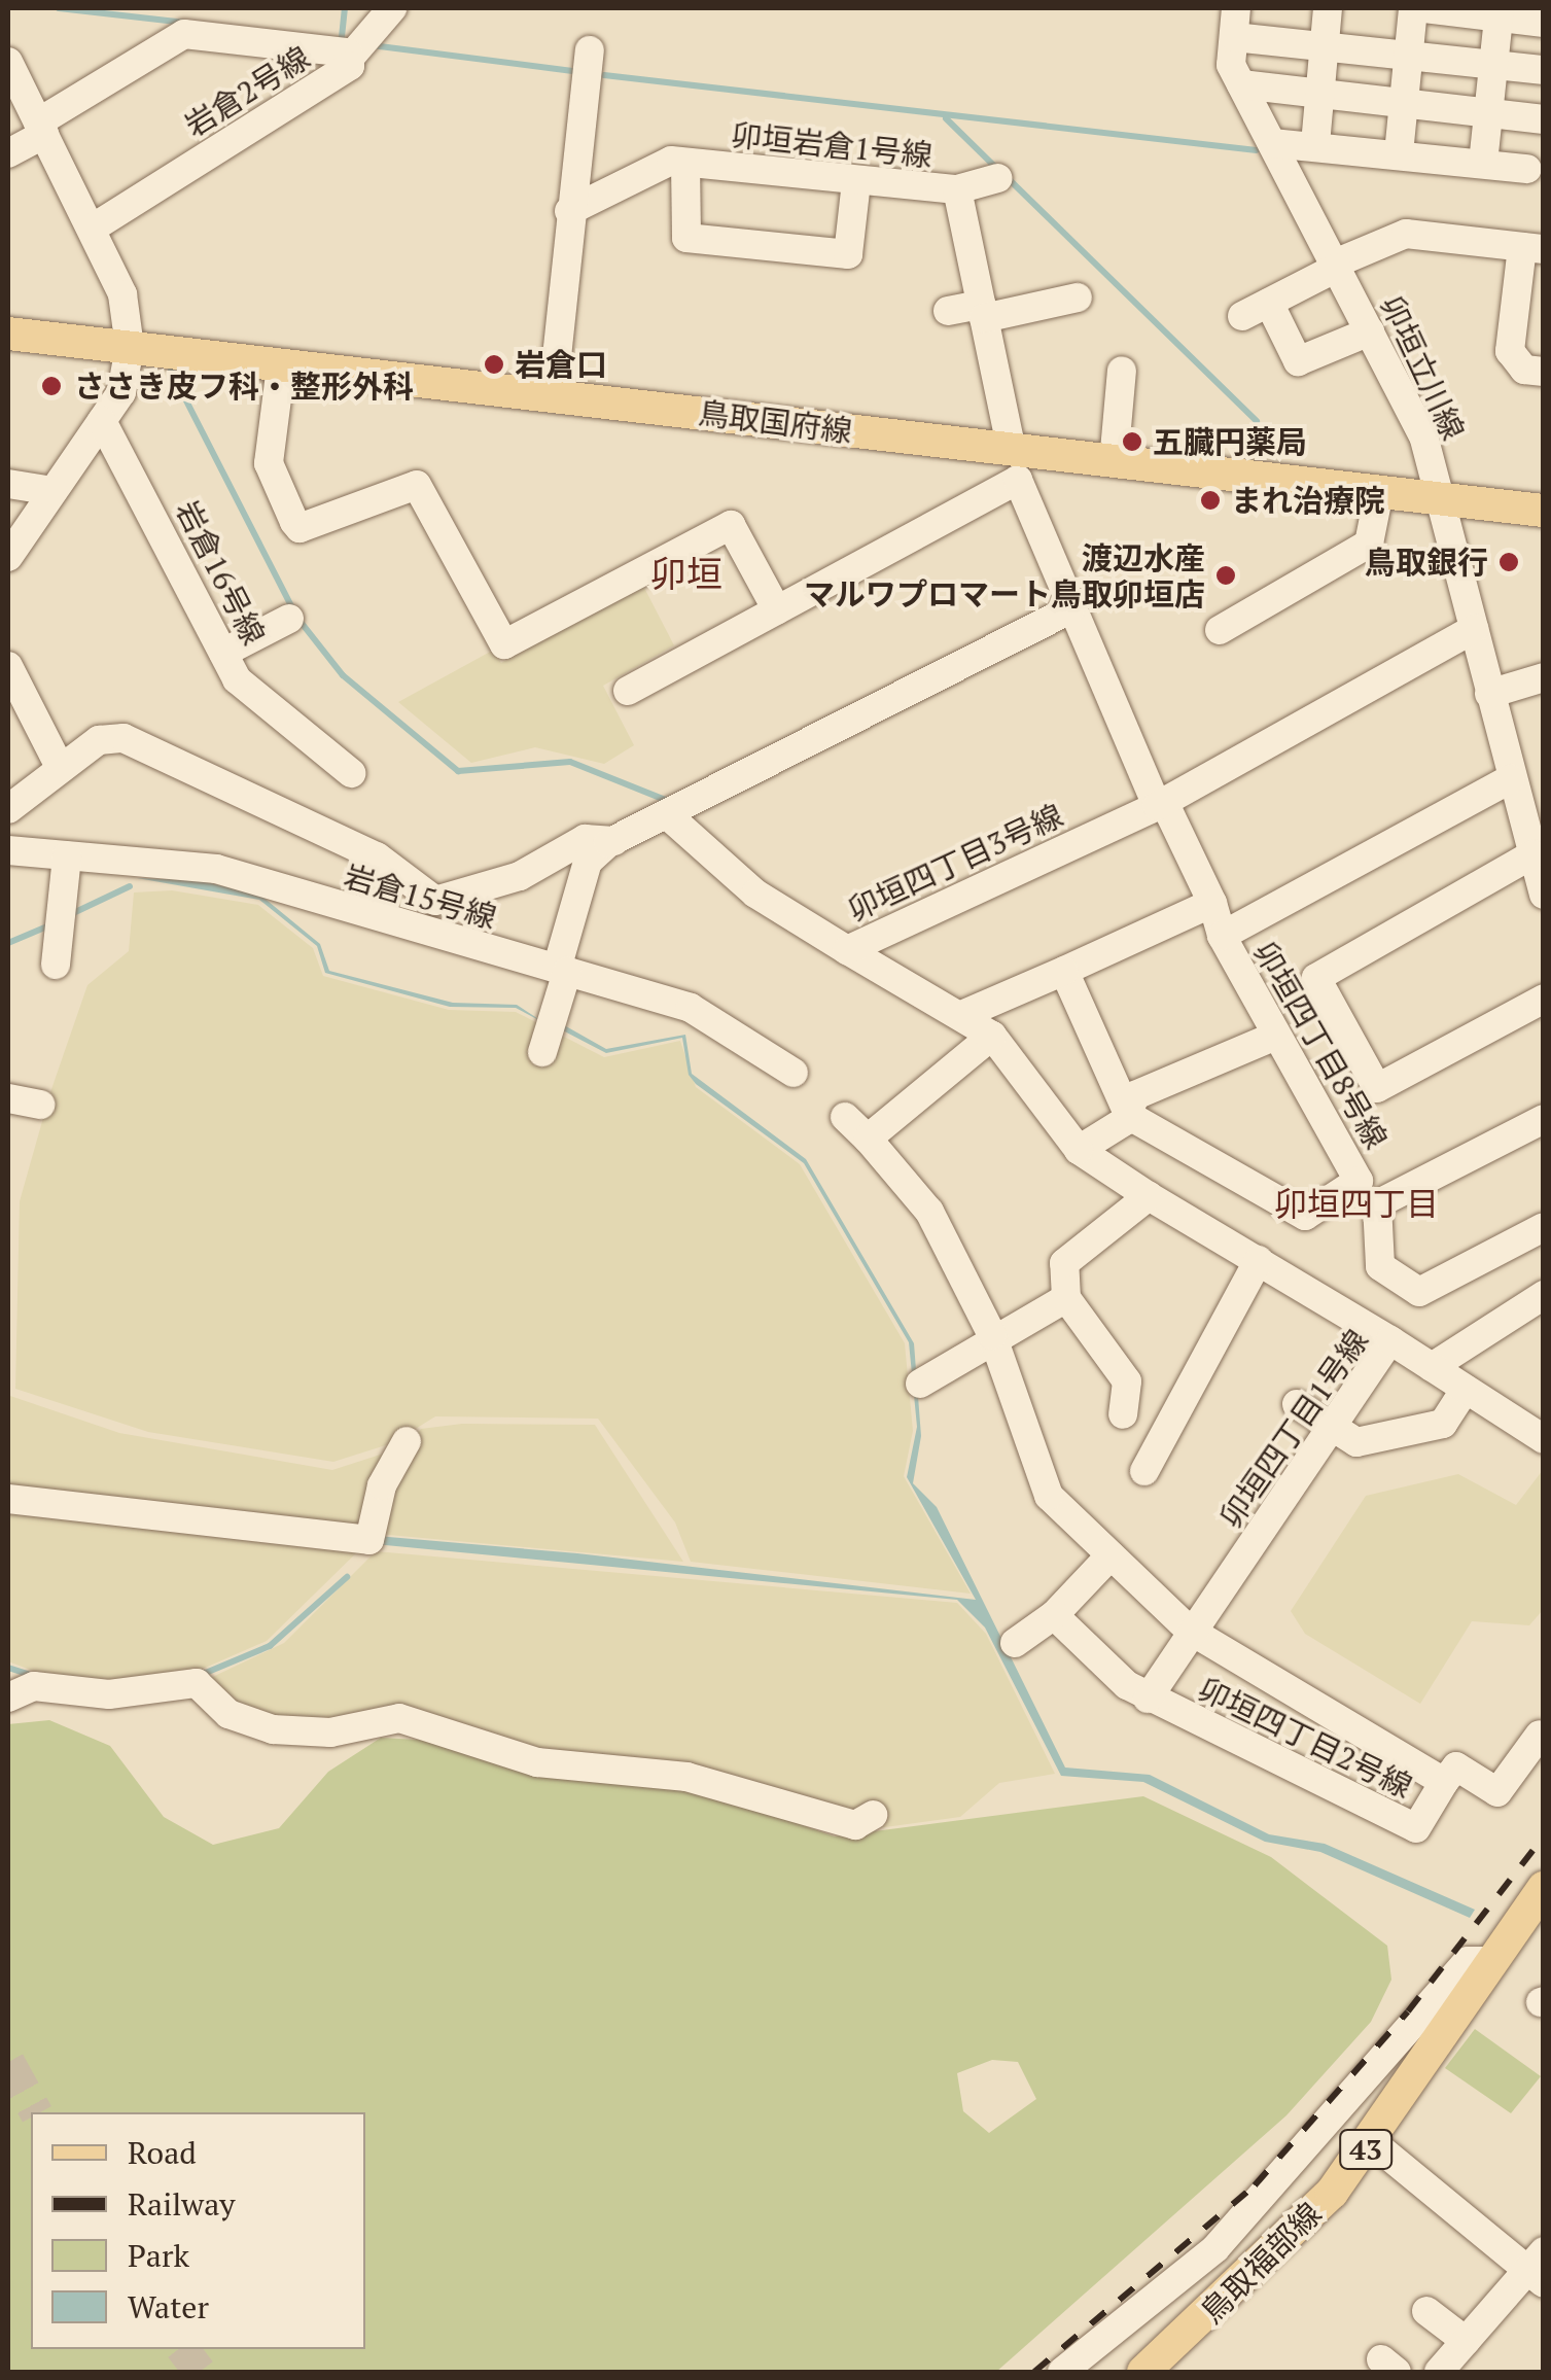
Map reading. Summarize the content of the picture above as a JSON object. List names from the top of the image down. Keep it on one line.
{"streets":{"main road":["鳥取国府線","43","鳥取福部線"],"street":["岩倉2号線","卯垣岩倉1号線","卯垣立川線","岩倉16号線","卯垣四丁目3号線","岩倉15号線","卯垣四丁目8号線","卯垣四丁目1号線","卯垣四丁目2号線"]},"crossings":[["卯垣岩倉1号線","鳥取国府線"],["卯垣立川線","鳥取国府線"],["卯垣立川線","卯垣四丁目3号線"],["卯垣立川線","卯垣四丁目8号線"],["卯垣四丁目3号線","卯垣四丁目8号線"],["卯垣四丁目3号線","卯垣四丁目1号線"],["卯垣四丁目1号線","卯垣四丁目2号線"]],"districts":["卯垣","卯垣四丁目"],"places":["岩倉口","ささき皮フ科・整形外科","五臓円薬局","まれ治療院","鳥取銀行","渡辺水産 マルワプロマート鳥取卯垣店"],"legend":["Road","Railway","Park","Water"]}
